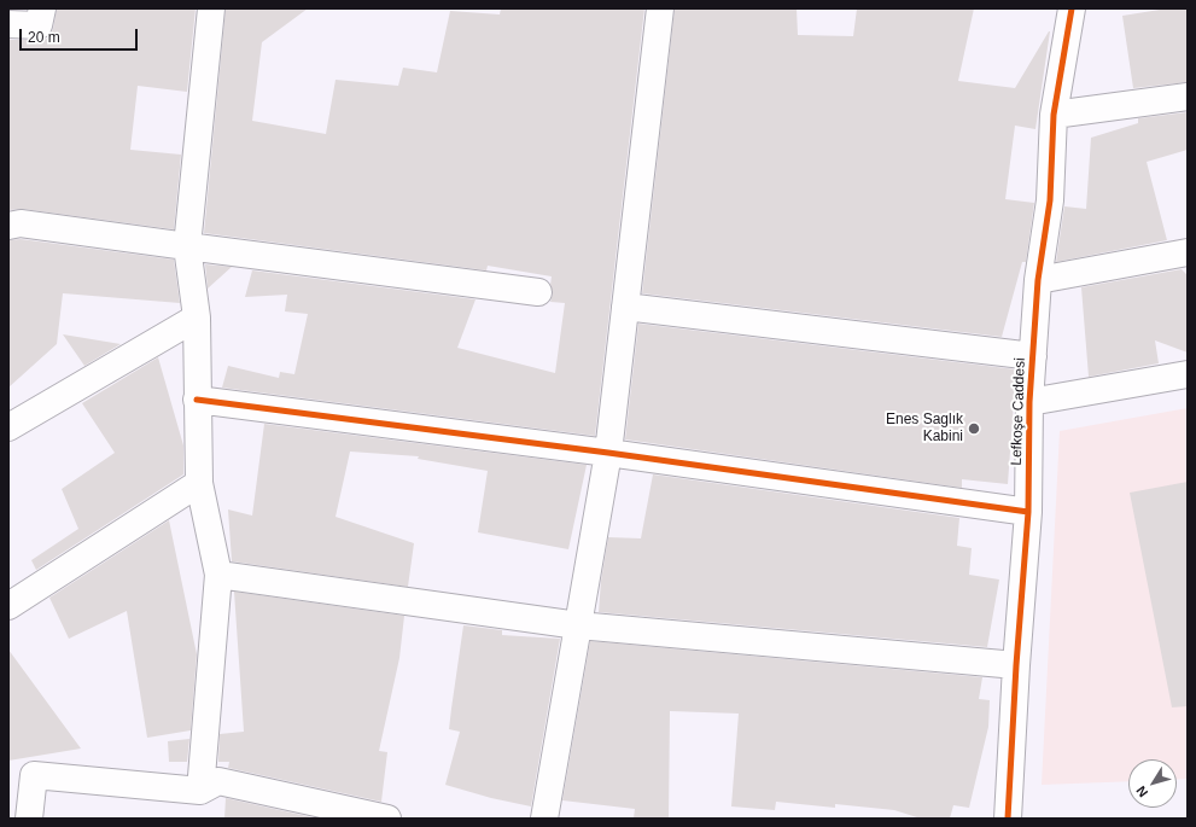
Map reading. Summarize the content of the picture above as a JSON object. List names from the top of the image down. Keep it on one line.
{"streets":{"street":["Lefkoşe Caddesi"]},"places":["Enes Saglık Kabini"],"scale_bar":"20 m","north":"bottom left"}
